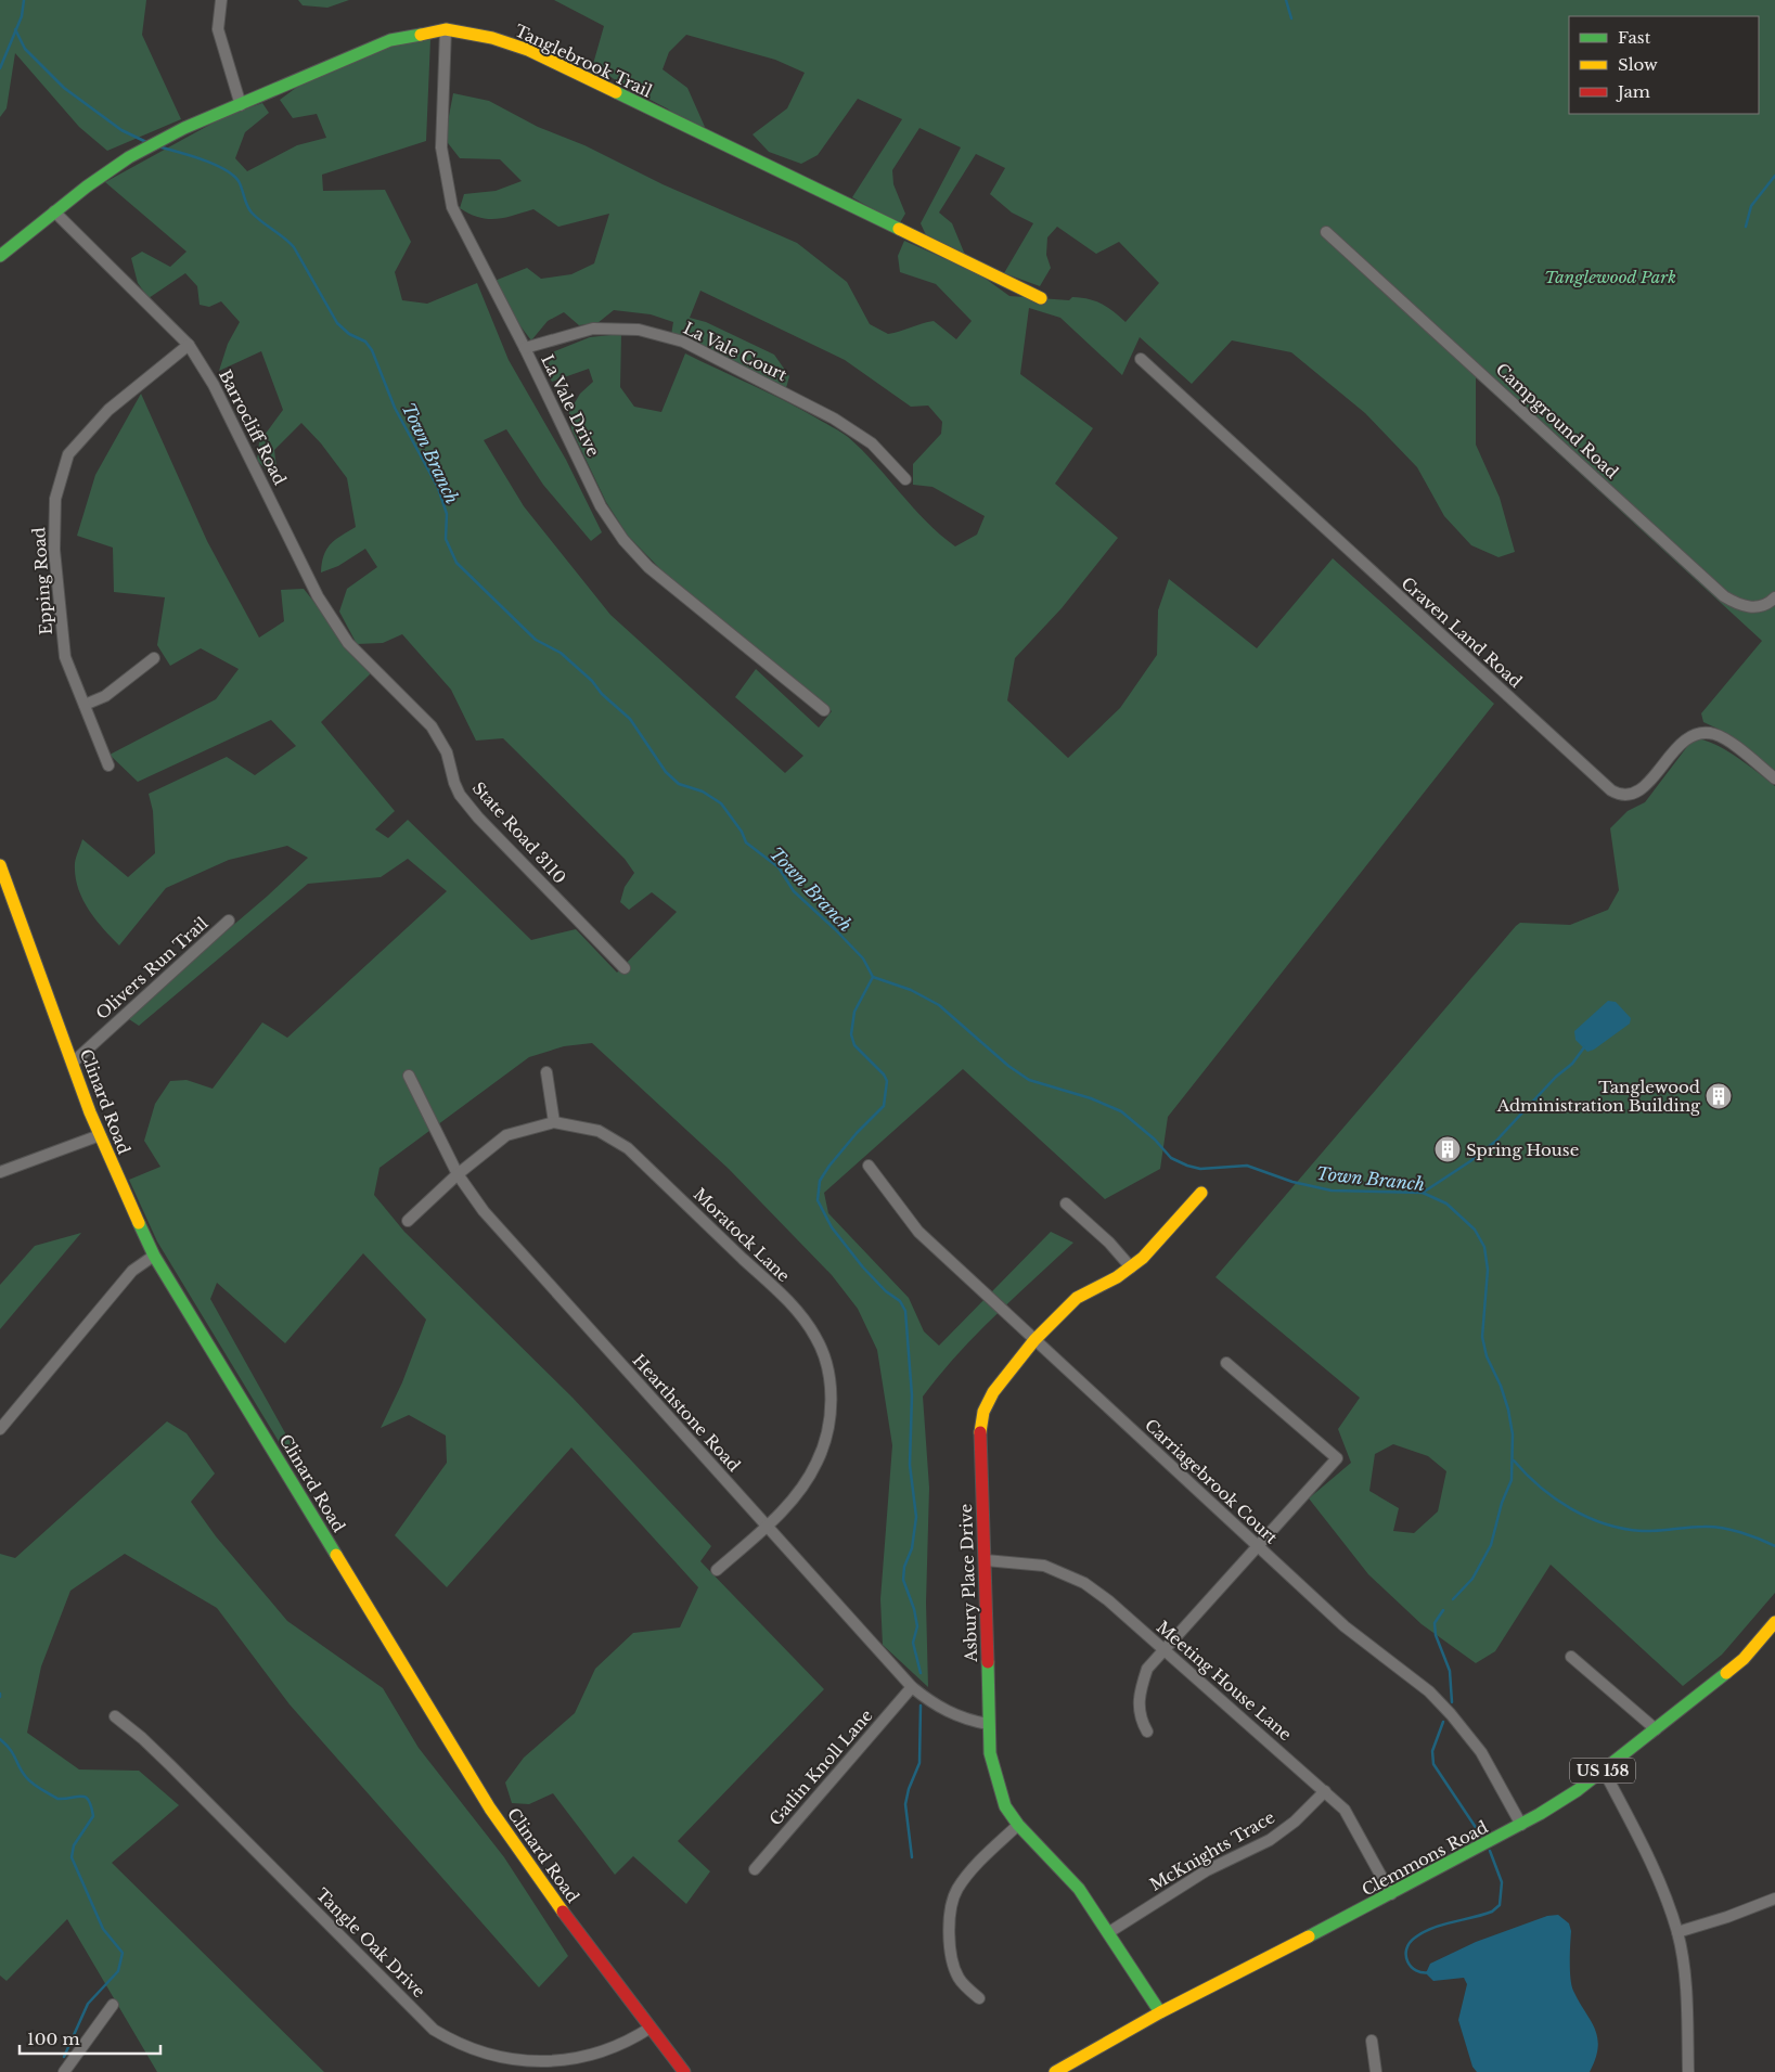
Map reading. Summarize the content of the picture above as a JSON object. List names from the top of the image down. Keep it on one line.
{"streets":{"street":["Tanglebrook Trail","La Vale Court","La Vale Drive","Campground Road","Barrocliff Road","Epping Road","Craven Land Road","State Road 3110","Olivers Run Trail","Clinard Road","Moratock Lane","Hearthstone Road","Carriagebrook Court","Asbury Place Drive","Meeting House Lane","Gatlin Knoll Lane","US 158","McKnights Trace","Clemmons Road","Tangle Oak Drive"]},"crossings":[["Tanglebrook Trail","La Vale Drive"],["Tanglebrook Trail","Barrocliff Road"],["La Vale Court","La Vale Drive"],["Barrocliff Road","Epping Road"],["Barrocliff Road","State Road 3110"],["Olivers Run Trail","Clinard Road"],["Clinard Road","Tangle Oak Drive"],["Moratock Lane","Hearthstone Road"],["Hearthstone Road","Asbury Place Drive"],["Hearthstone Road","Gatlin Knoll Lane"],["Carriagebrook Court","Asbury Place Drive"],["Carriagebrook Court","Clemmons Road"],["Asbury Place Drive","Meeting House Lane"],["Asbury Place Drive","McKnights Trace"],["Asbury Place Drive","Clemmons Road"],["Meeting House Lane","McKnights Trace"],["Meeting House Lane","Clemmons Road"]],"water":["Town Branch"],"parks":["Tanglewood Park"],"places":{"building":["Tanglewood Administration Building","Spring House"]},"legend":["Fast","Slow","Jam"],"scale_bar":"100 m"}
